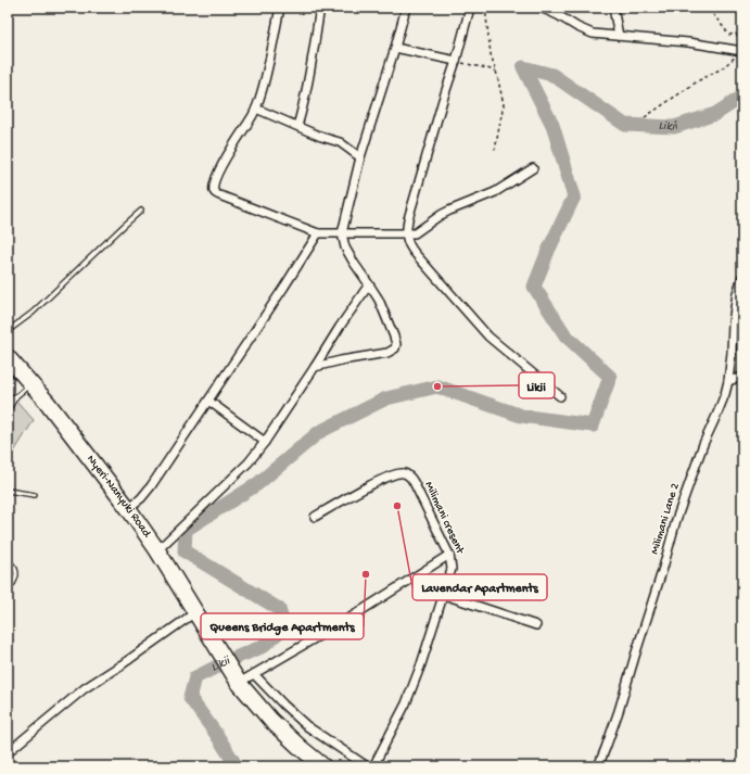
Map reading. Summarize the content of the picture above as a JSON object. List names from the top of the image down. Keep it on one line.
{"streets":{"highway":["Nyeri-Nanyuki Road"],"street":["Milimani cresent","Milimani Lane 2"]},"water":["Likii"],"places":["Likii","Lavendar Apartments","Queens Bridge Apartments"]}
